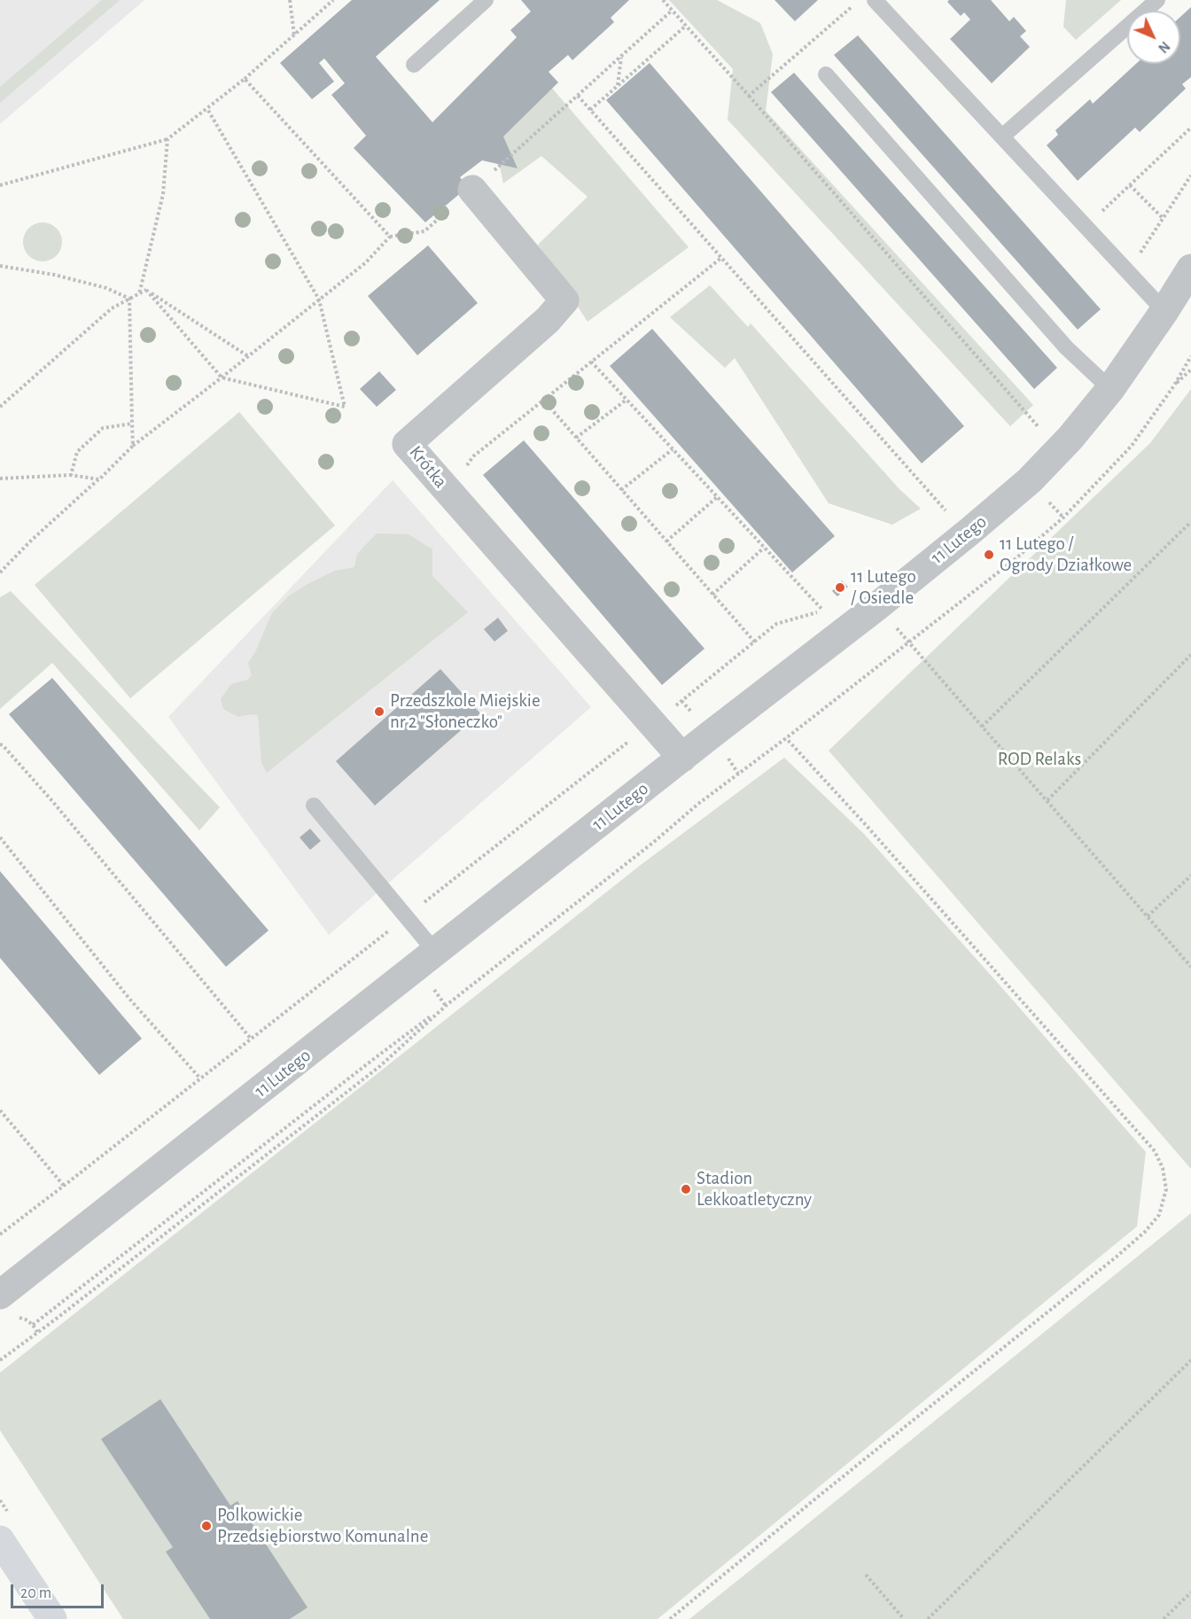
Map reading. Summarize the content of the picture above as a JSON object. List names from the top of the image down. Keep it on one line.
{"streets":{"street":["Krótka","11 Lutego"]},"crossings":[["Krótka","11 Lutego"]],"parks":["ROD Relaks"],"places":["11 Lutego / Ogrody Działkowe","11 Lutego / Osiedle","Przedszkole Miejskie nr 2 \"Słoneczko\"","Stadion Lekkoatletyczny","Polkowickie Przedsiębiorstwo Komunalne"],"scale_bar":"20 m","north":"bottom right"}
